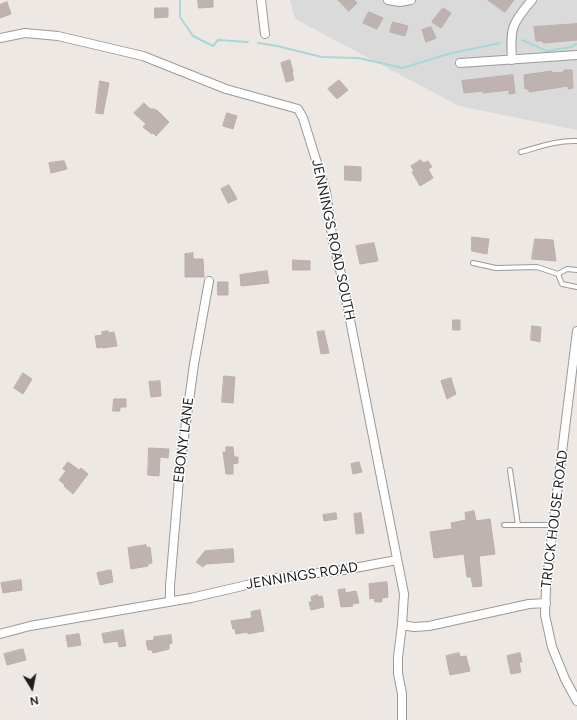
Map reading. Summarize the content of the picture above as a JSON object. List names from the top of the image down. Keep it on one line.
{"streets":{"street":["JENNINGS ROAD SOUTH","EBONY LANE","TRUCK HOUSE ROAD","JENNINGS ROAD"]},"crossings":[["JENNINGS ROAD SOUTH","JENNINGS ROAD"],["EBONY LANE","JENNINGS ROAD"]],"north":"bottom"}
